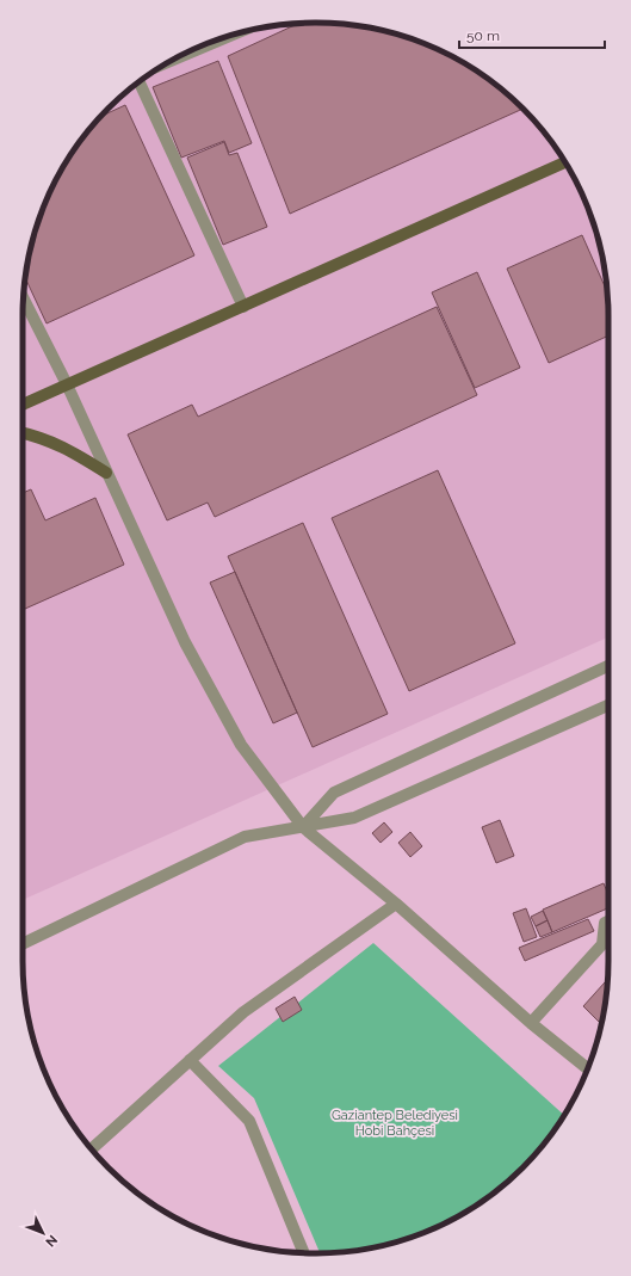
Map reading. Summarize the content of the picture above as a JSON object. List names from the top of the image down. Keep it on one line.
{"parks":["Gaziantep Belediyesi Hobi Bahçesi"],"scale_bar":"50 m","north":"bottom right"}
